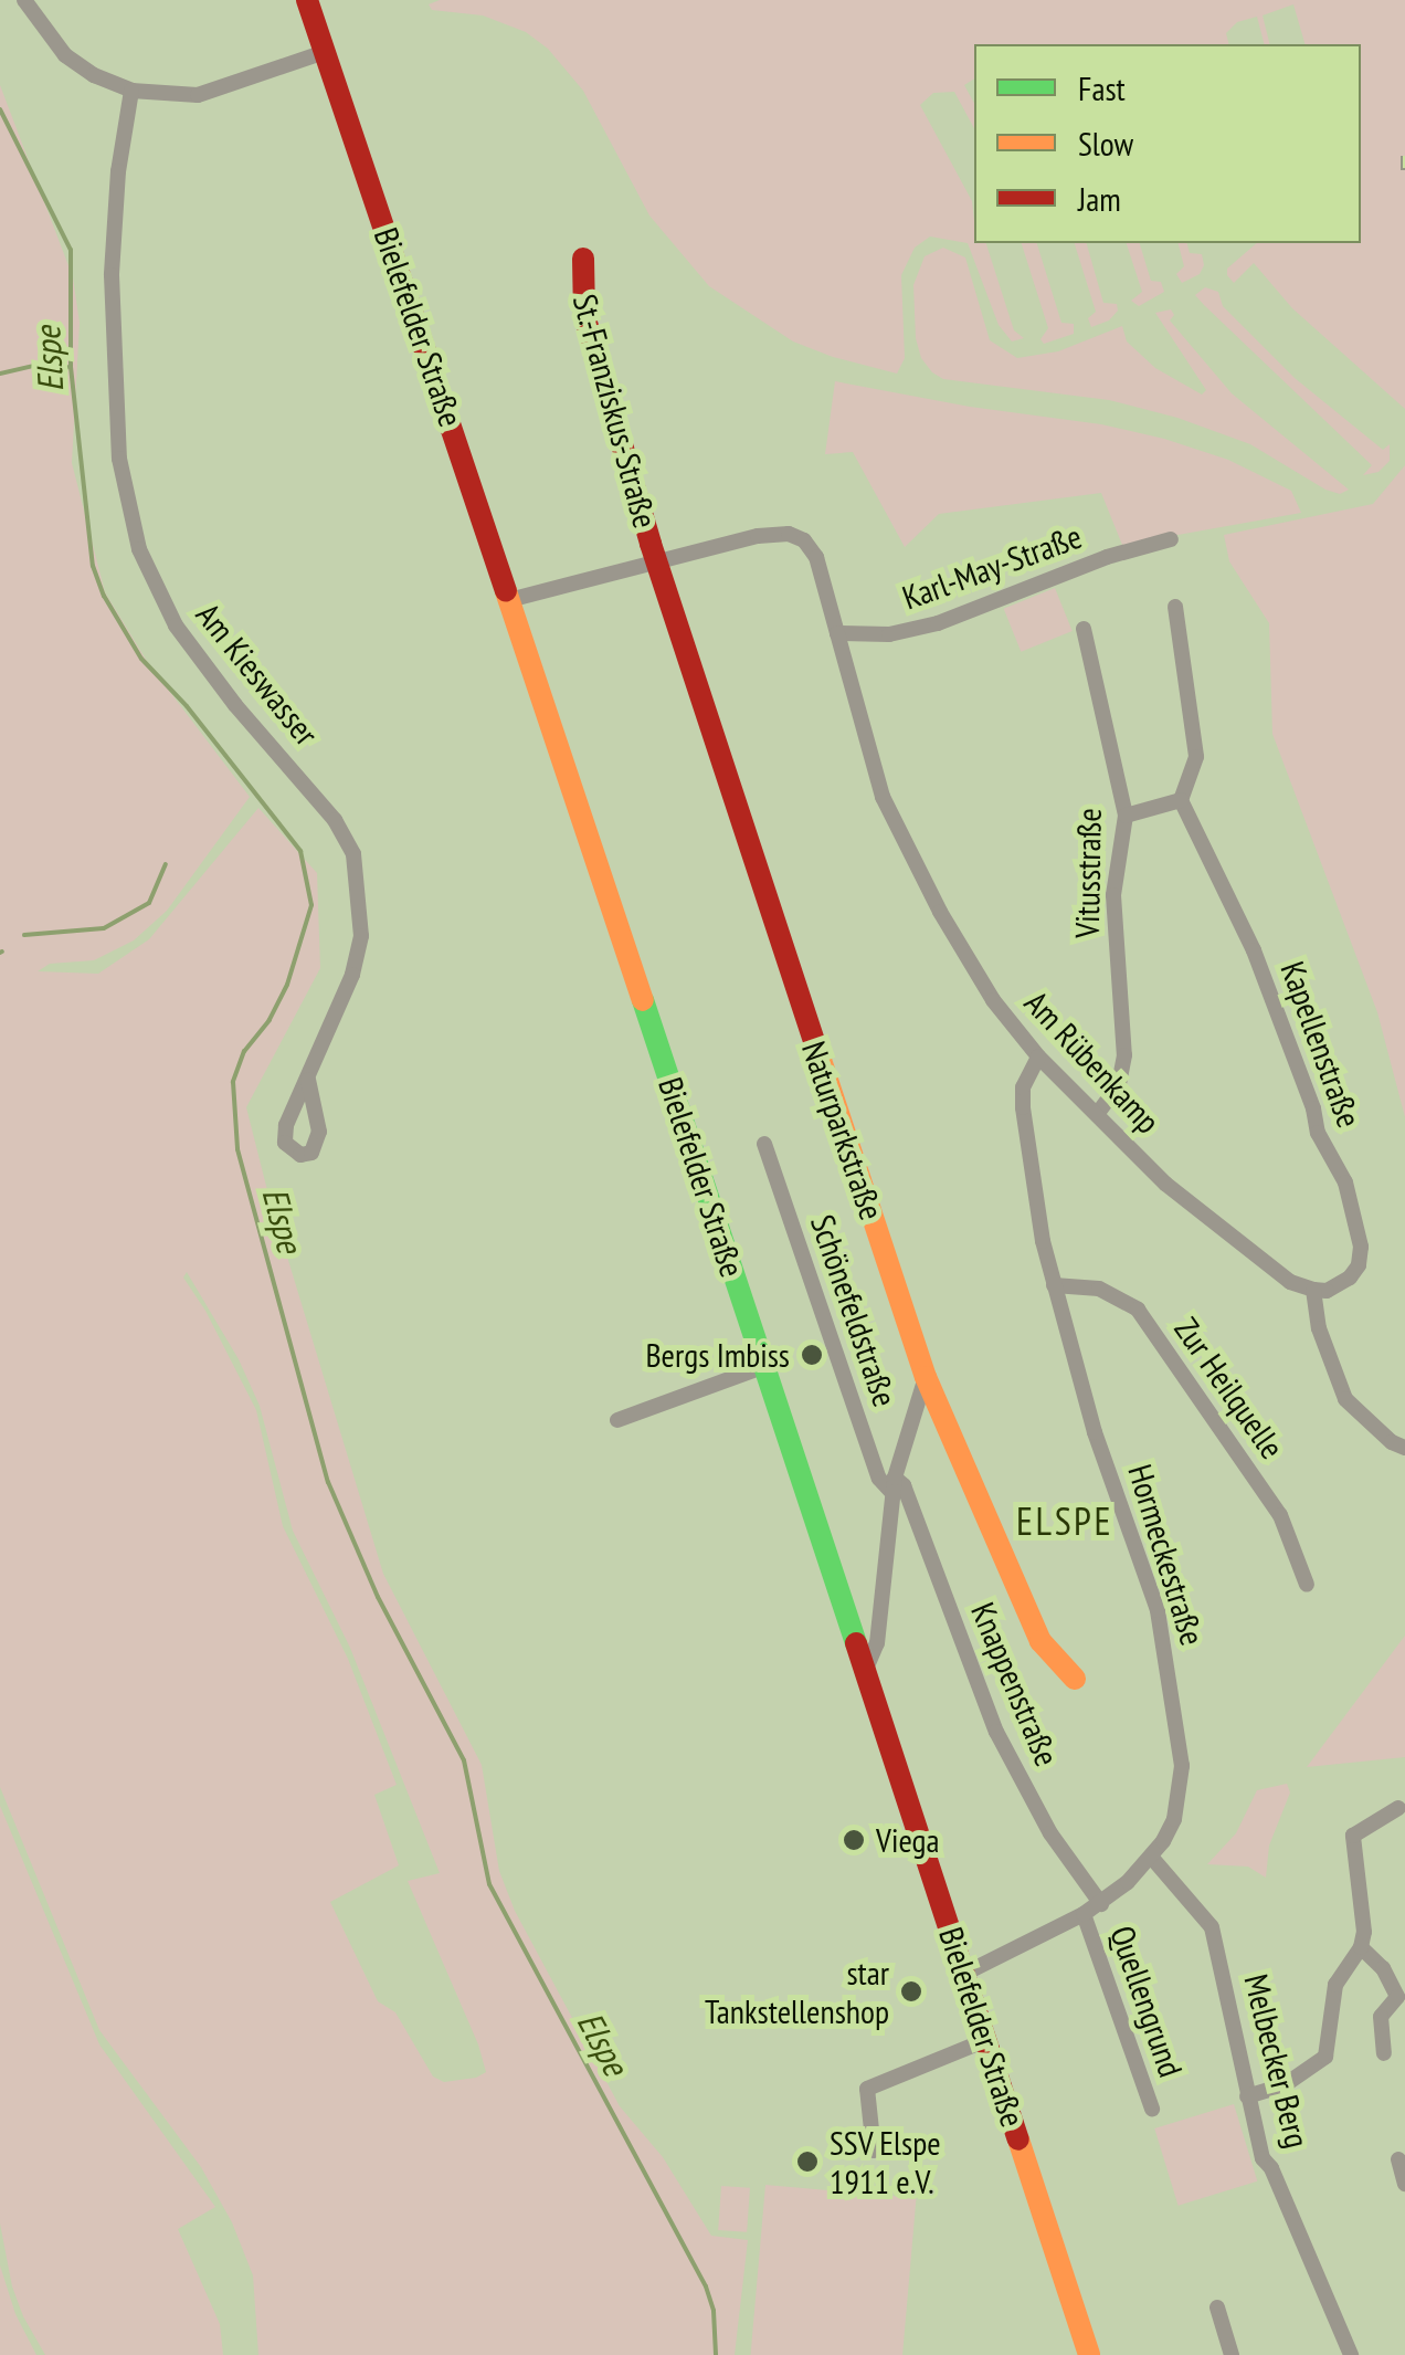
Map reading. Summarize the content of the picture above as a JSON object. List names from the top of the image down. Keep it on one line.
{"streets":{"main road":["Bielefelder Straße","St.-Franziskus-Straße","Naturparkstraße"],"street":["Karl-May-Straße","Am Kieswasser","Vitusstraße","Kapellenstraße","Am Rübenkamp","Schönefeldstraße","Zur Heilquelle","Hormeckestraße","Knappenstraße","Quellengrund","Melbecker Berg"]},"crossings":[["Bielefelder Straße","Hormeckestraße"],["St.-Franziskus-Straße","Naturparkstraße"],["Karl-May-Straße","Am Rübenkamp"],["Vitusstraße","Am Rübenkamp"],["Kapellenstraße","Am Rübenkamp"],["Am Rübenkamp","Hormeckestraße"],["Schönefeldstraße","Knappenstraße"],["Zur Heilquelle","Hormeckestraße"],["Hormeckestraße","Knappenstraße"],["Hormeckestraße","Quellengrund"],["Hormeckestraße","Melbecker Berg"]],"districts":["ELSPE"],"water":["Elspe"],"places":["Bergs Imbiss","Viega","star Tankstellenshop","SSV Elspe 1911 e.V."],"legend":["Fast","Slow","Jam"]}
